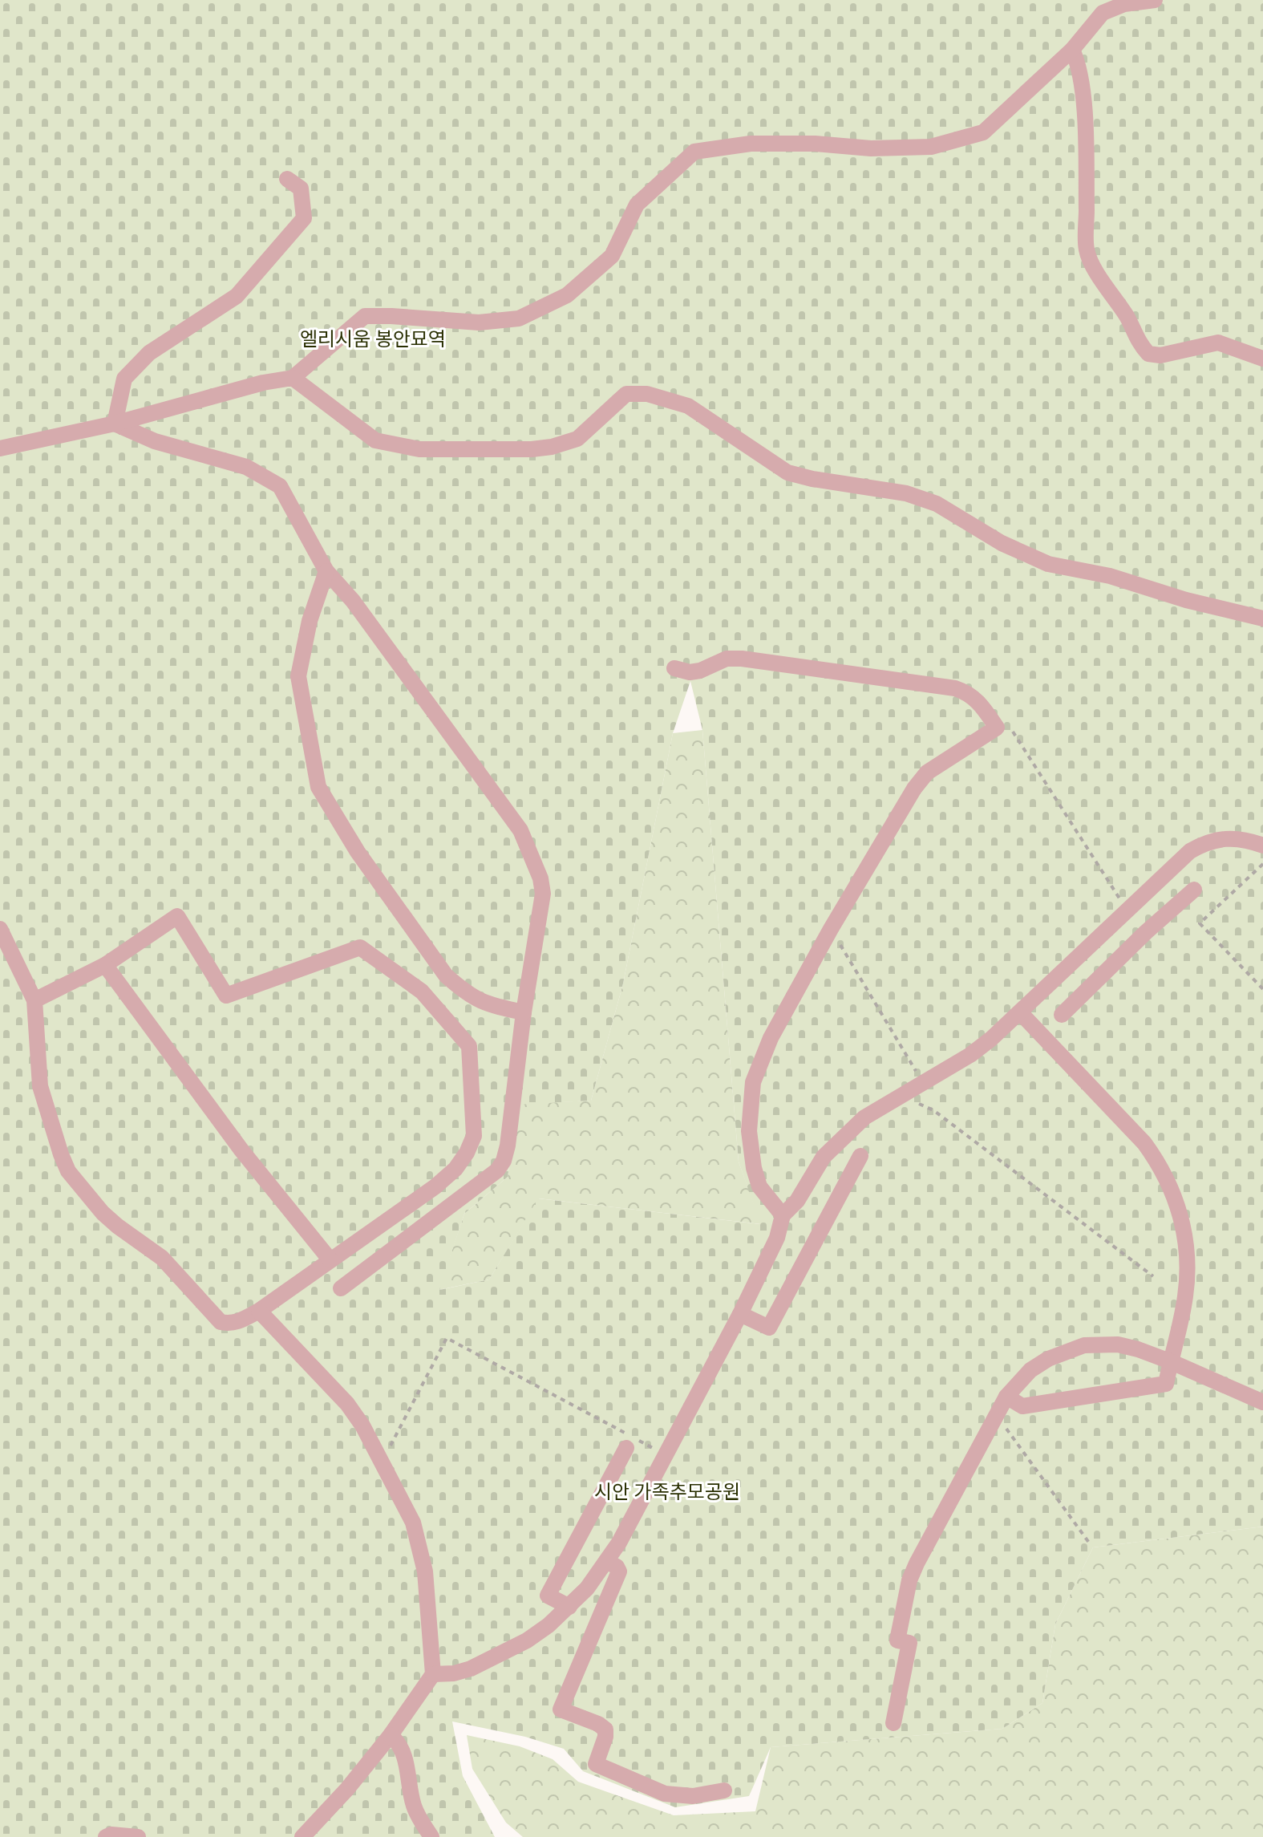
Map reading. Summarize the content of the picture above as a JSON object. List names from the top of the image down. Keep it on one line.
{"parks":["엘리시움 봉안묘역","시안 가족추모공원"]}
